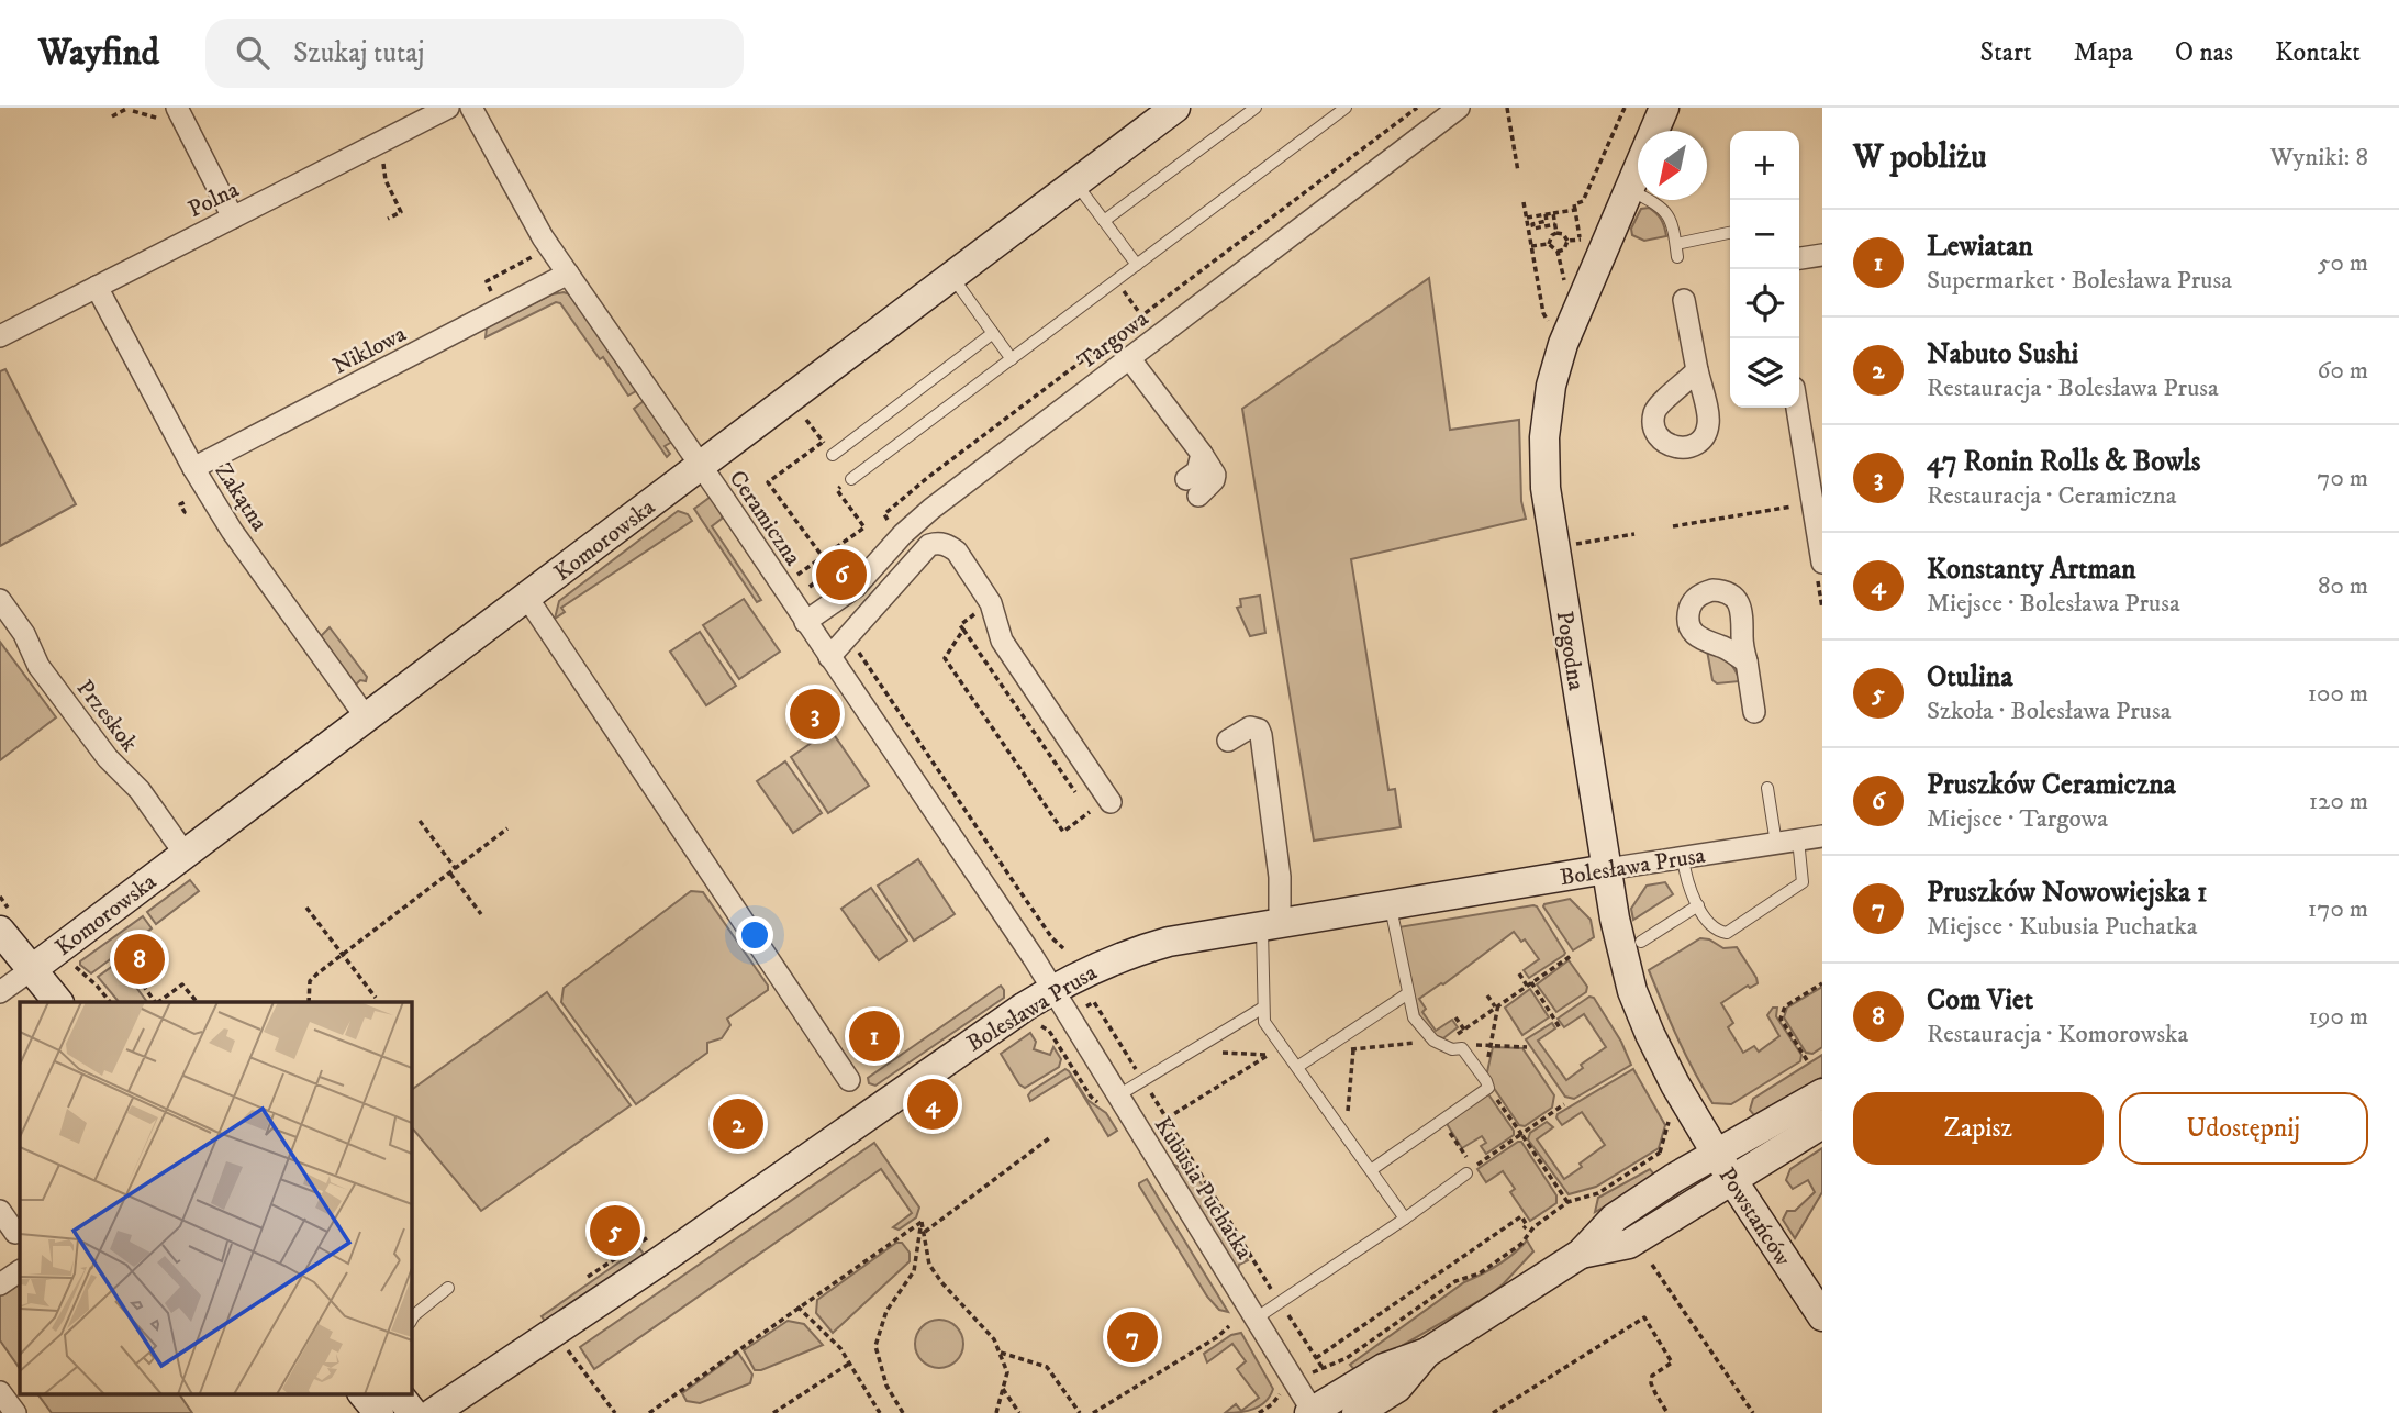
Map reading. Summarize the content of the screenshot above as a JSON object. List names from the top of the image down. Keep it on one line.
{"streets":{"street":["Polna","Targowa","Niklowa","Zakątna","Ceramiczna","Komorowska","Pogodna","Przeskok","Bolesława Prusa","Kubusia Puchatka","Powstańców"]},"crossings":[["Polna","Zakątna"],["Targowa","Ceramiczna"],["Niklowa","Zakątna"],["Niklowa","Ceramiczna"],["Zakątna","Komorowska"],["Ceramiczna","Komorowska"],["Ceramiczna","Bolesława Prusa"],["Ceramiczna","Kubusia Puchatka"],["Komorowska","Przeskok"],["Pogodna","Bolesława Prusa"],["Pogodna","Powstańców"],["Bolesława Prusa","Kubusia Puchatka"]],"north":"bottom left","page":{"header":"Wayfind","search":"Szukaj tutaj","nav":["Start","Mapa","O nas","Kontakt"],"heading":["W pobliżu","Wyniki: 8"],"map_buttons":["+","−"],"list":[{"mark":"1","name":"Lewiatan","note":"Supermarket · Bolesława Prusa","value":"50 m"},{"mark":"2","name":"Nabuto Sushi","note":"Restauracja · Bolesława Prusa","value":"60 m"},{"mark":"3","name":"47 Ronin Rolls & Bowls","note":"Restauracja · Ceramiczna","value":"70 m"},{"mark":"4","name":"Konstanty Artman","note":"Miejsce · Bolesława Prusa","value":"80 m"},{"mark":"5","name":"Otulina","note":"Szkoła · Bolesława Prusa","value":"100 m"},{"mark":"6","name":"Pruszków Ceramiczna","note":"Miejsce · Targowa","value":"120 m"},{"mark":"7","name":"Pruszków Nowowiejska 1","note":"Miejsce · Kubusia Puchatka","value":"170 m"},{"mark":"8","name":"Com Viet","note":"Restauracja · Komorowska","value":"190 m"}],"pins":["6","3","8","1","4","2","5","7"],"buttons":["Zapisz","Udostępnij"]}}
